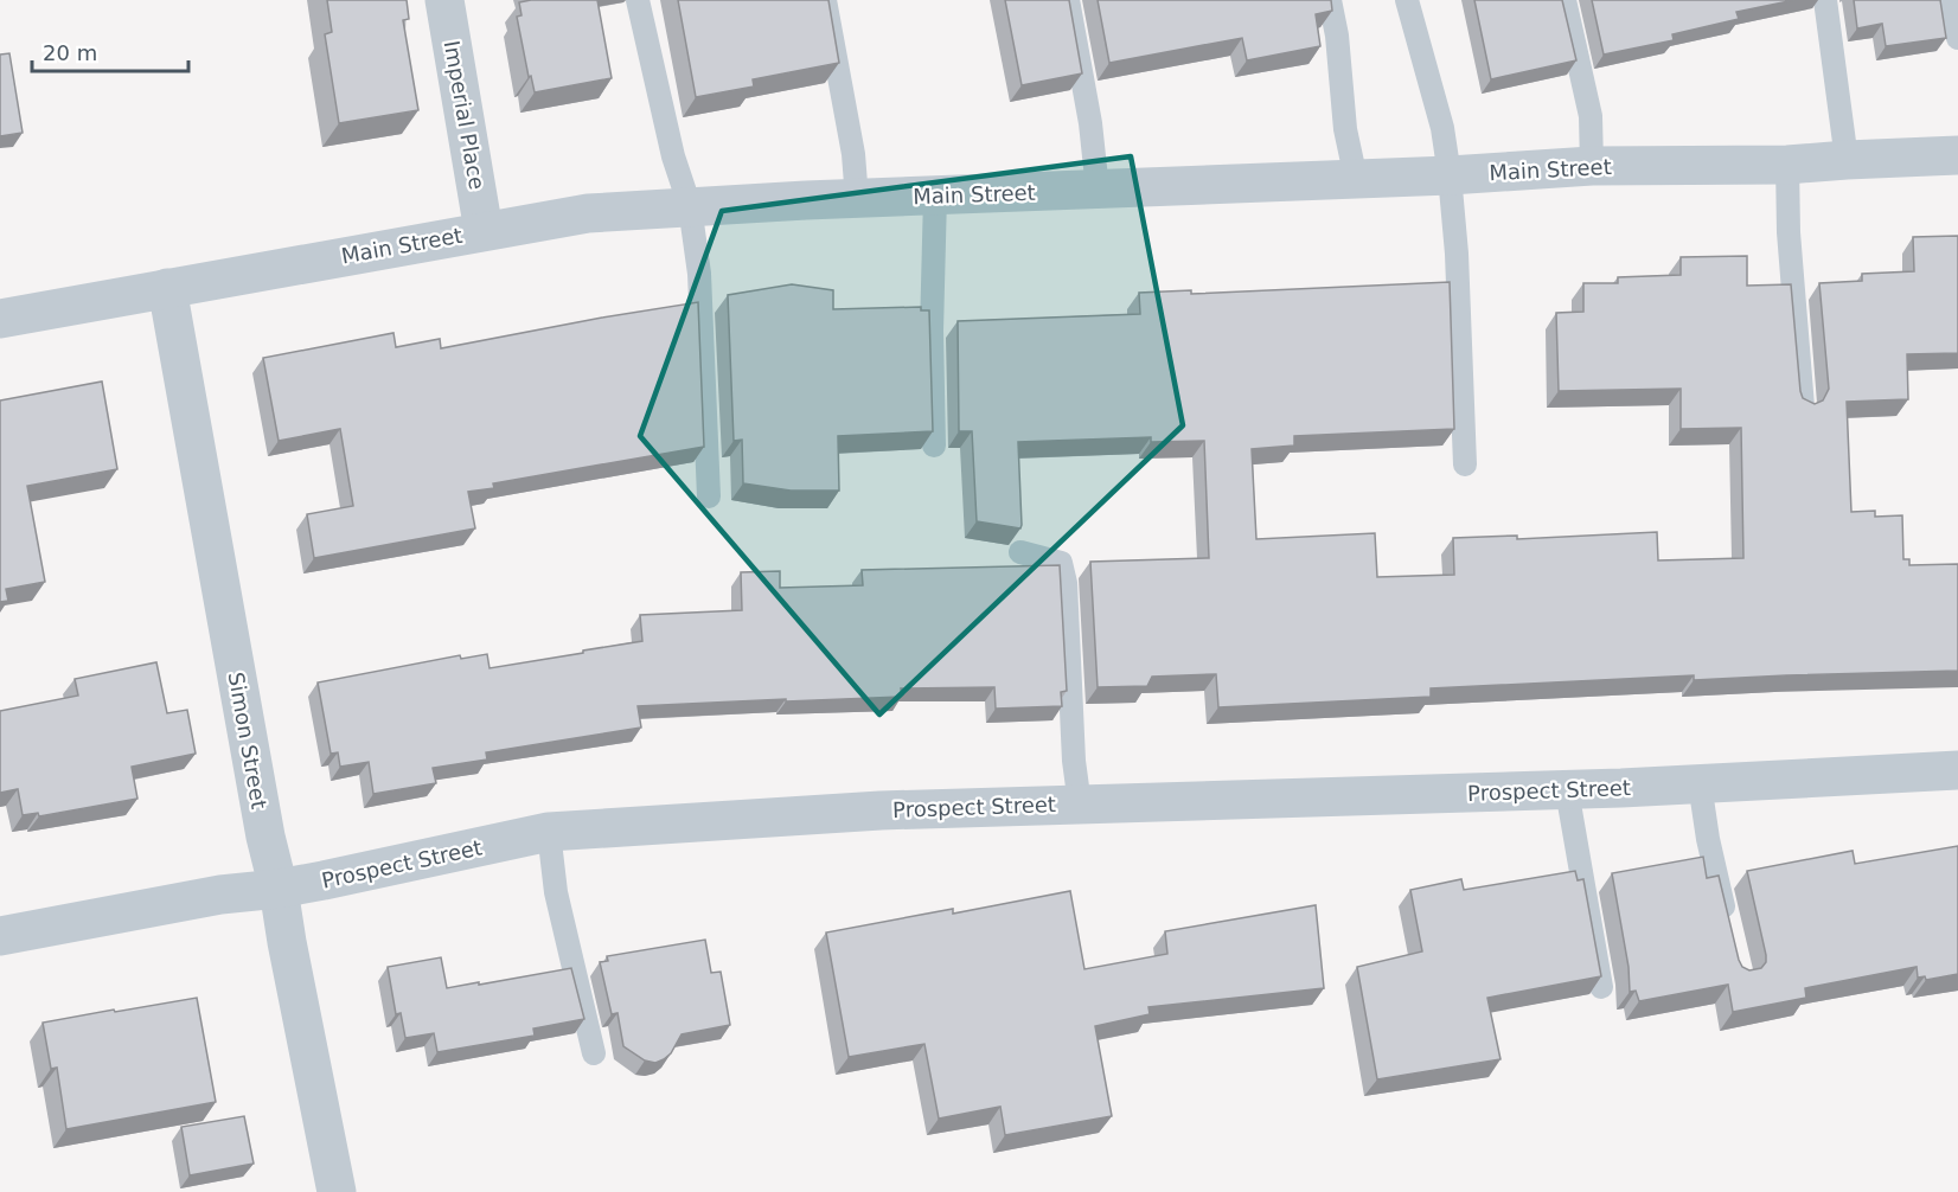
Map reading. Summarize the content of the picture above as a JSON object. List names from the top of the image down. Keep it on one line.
{"streets":{"street":["Imperial Place","Main Street","Simon Street","Prospect Street"]},"crossings":[["Imperial Place","Main Street"],["Main Street","Simon Street"],["Simon Street","Prospect Street"]],"scale_bar":"20 m"}
